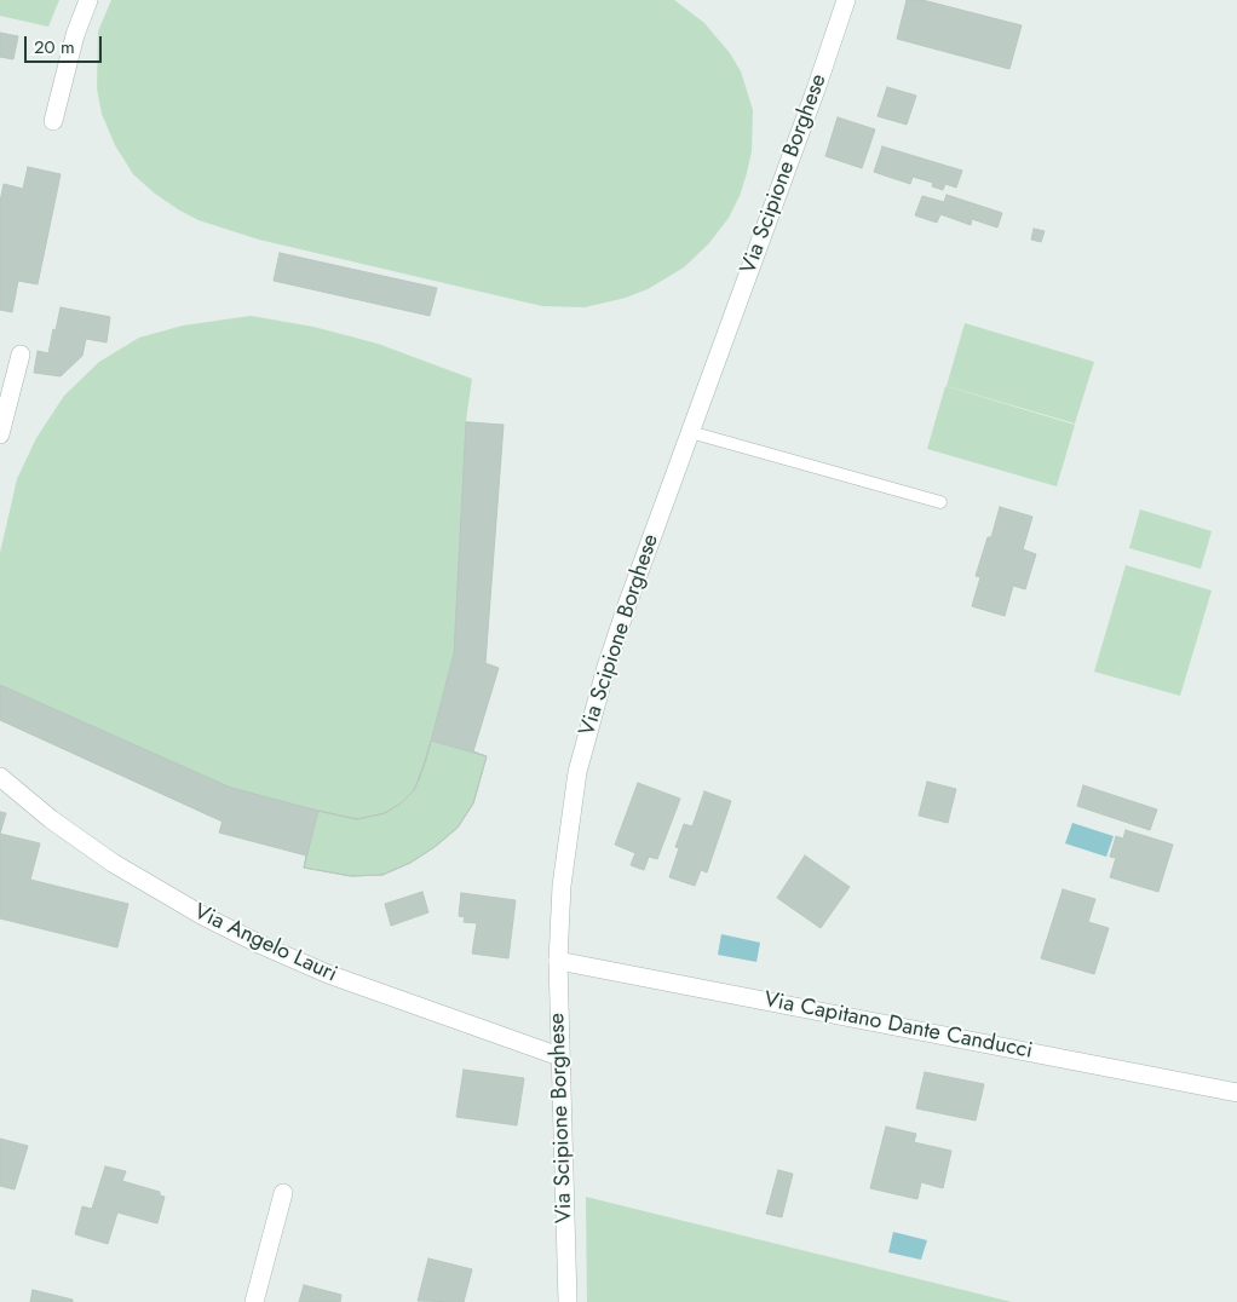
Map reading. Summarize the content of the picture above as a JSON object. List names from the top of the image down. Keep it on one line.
{"streets":{"street":["Via Scipione Borghese","Via Angelo Lauri","Via Capitano Dante Canducci"]},"crossings":[["Via Scipione Borghese","Via Angelo Lauri"],["Via Scipione Borghese","Via Capitano Dante Canducci"]],"scale_bar":"20 m"}
